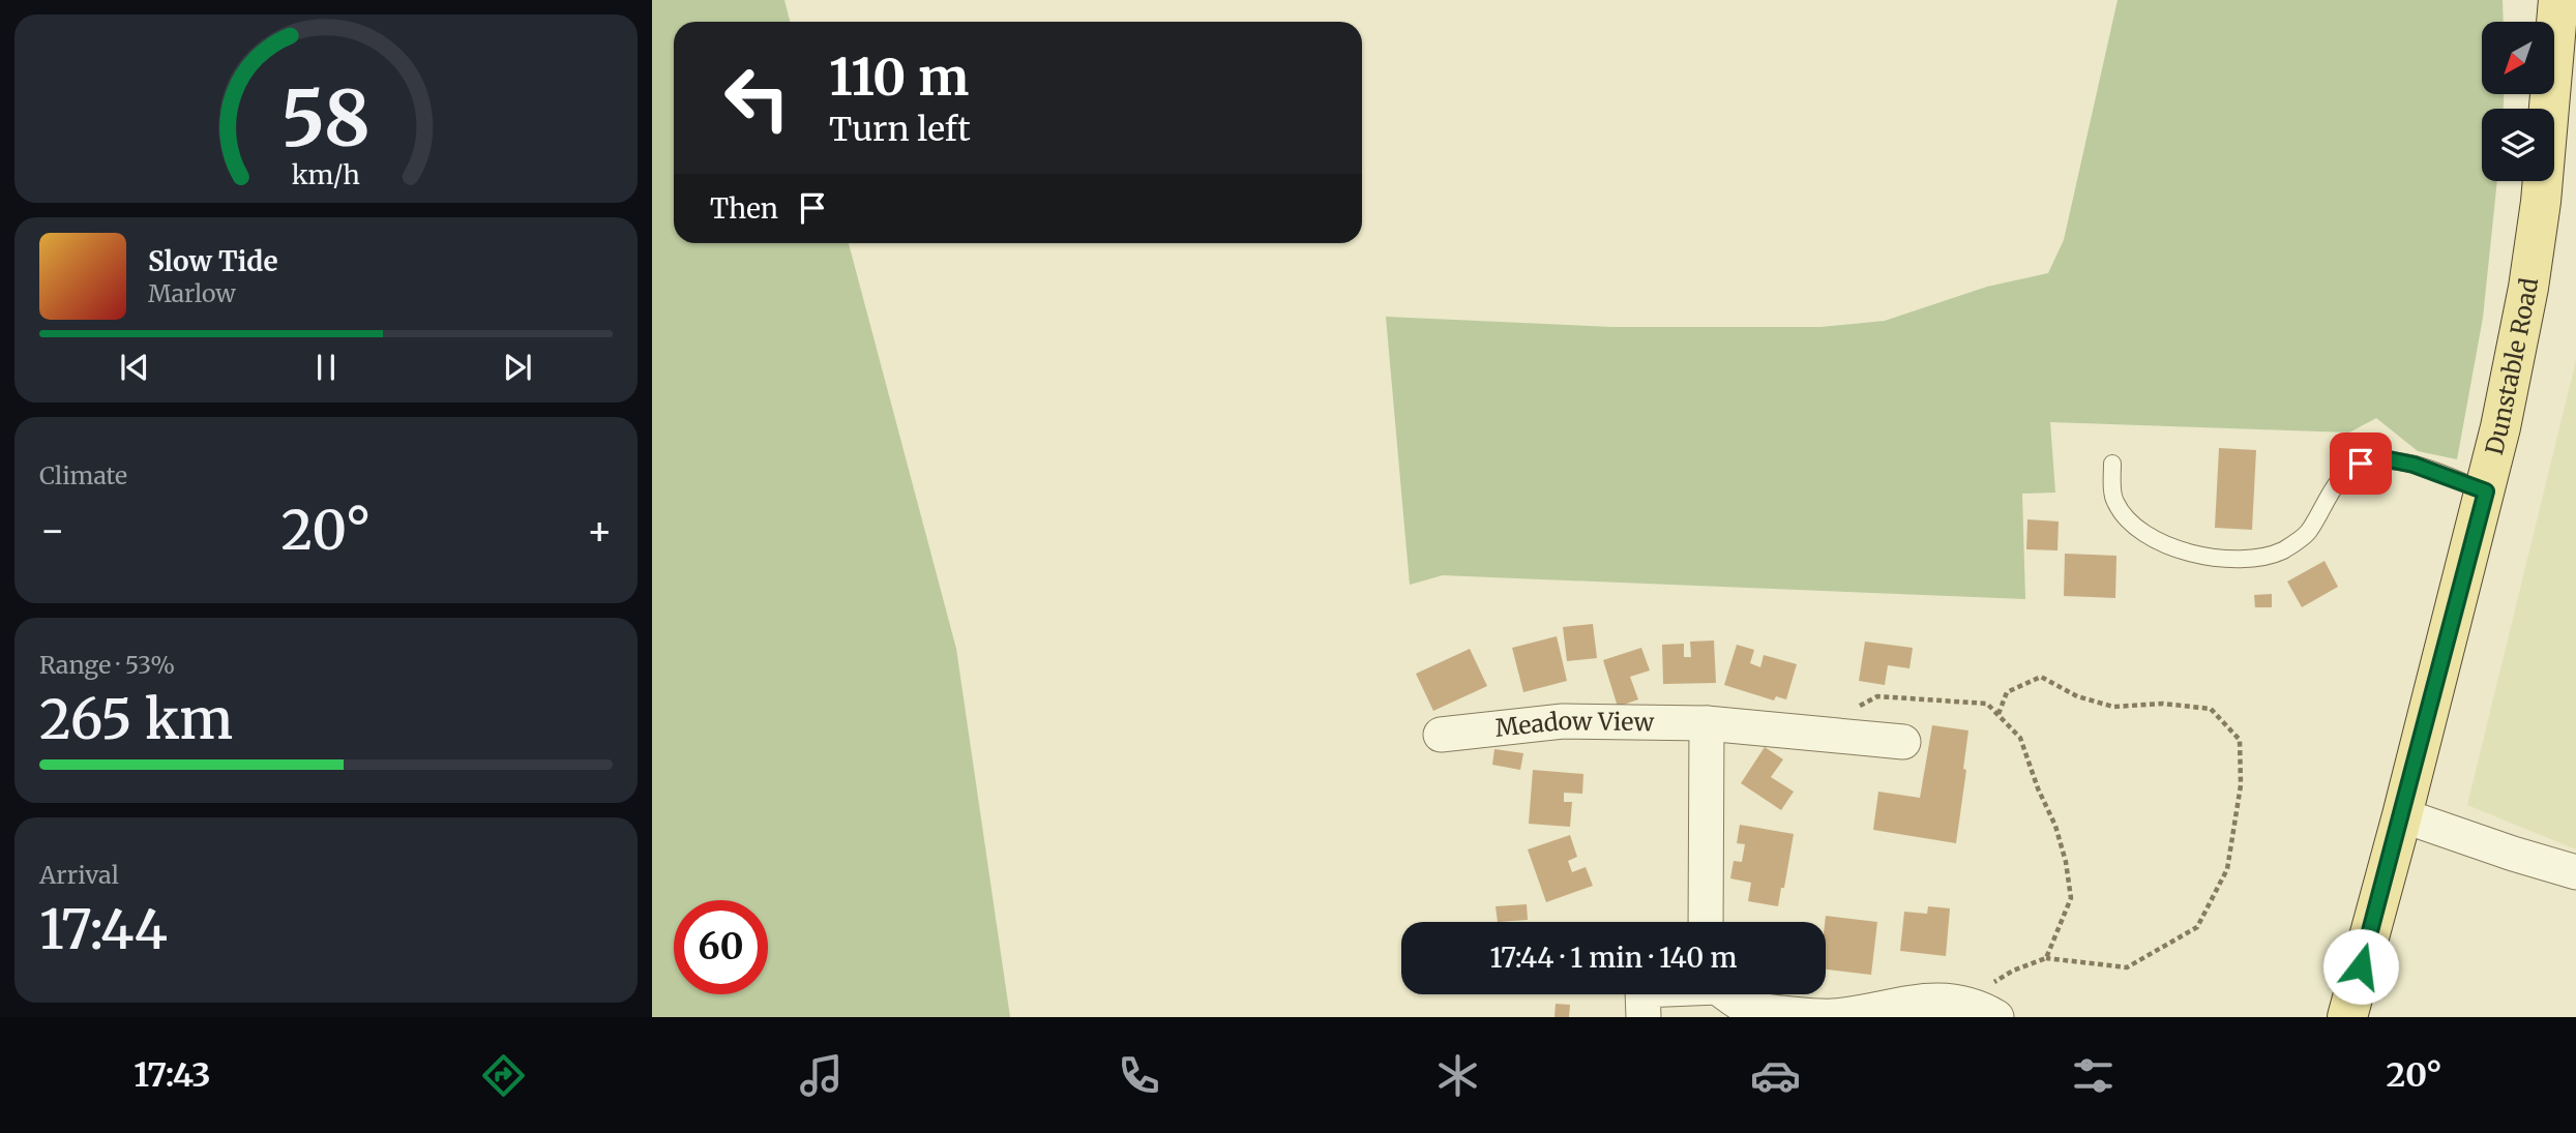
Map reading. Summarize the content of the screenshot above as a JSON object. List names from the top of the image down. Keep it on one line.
{"streets":{"main road":["Dunstable Road"],"street":["Meadow View"]},"north":"bottom left","page":{"turn":["110 m","Turn left"],"then":"Then","song":["Slow Tide","Marlow"],"tile":["Climate",["Range · 53%","265 km"],["Arrival","17:44"]],"heat":["−","20°","+"],"limit":"60","trip":"17:44 · 1 min · 140 m","tabs":["17:43","20°"],"gauge":["58","km/h"]}}
